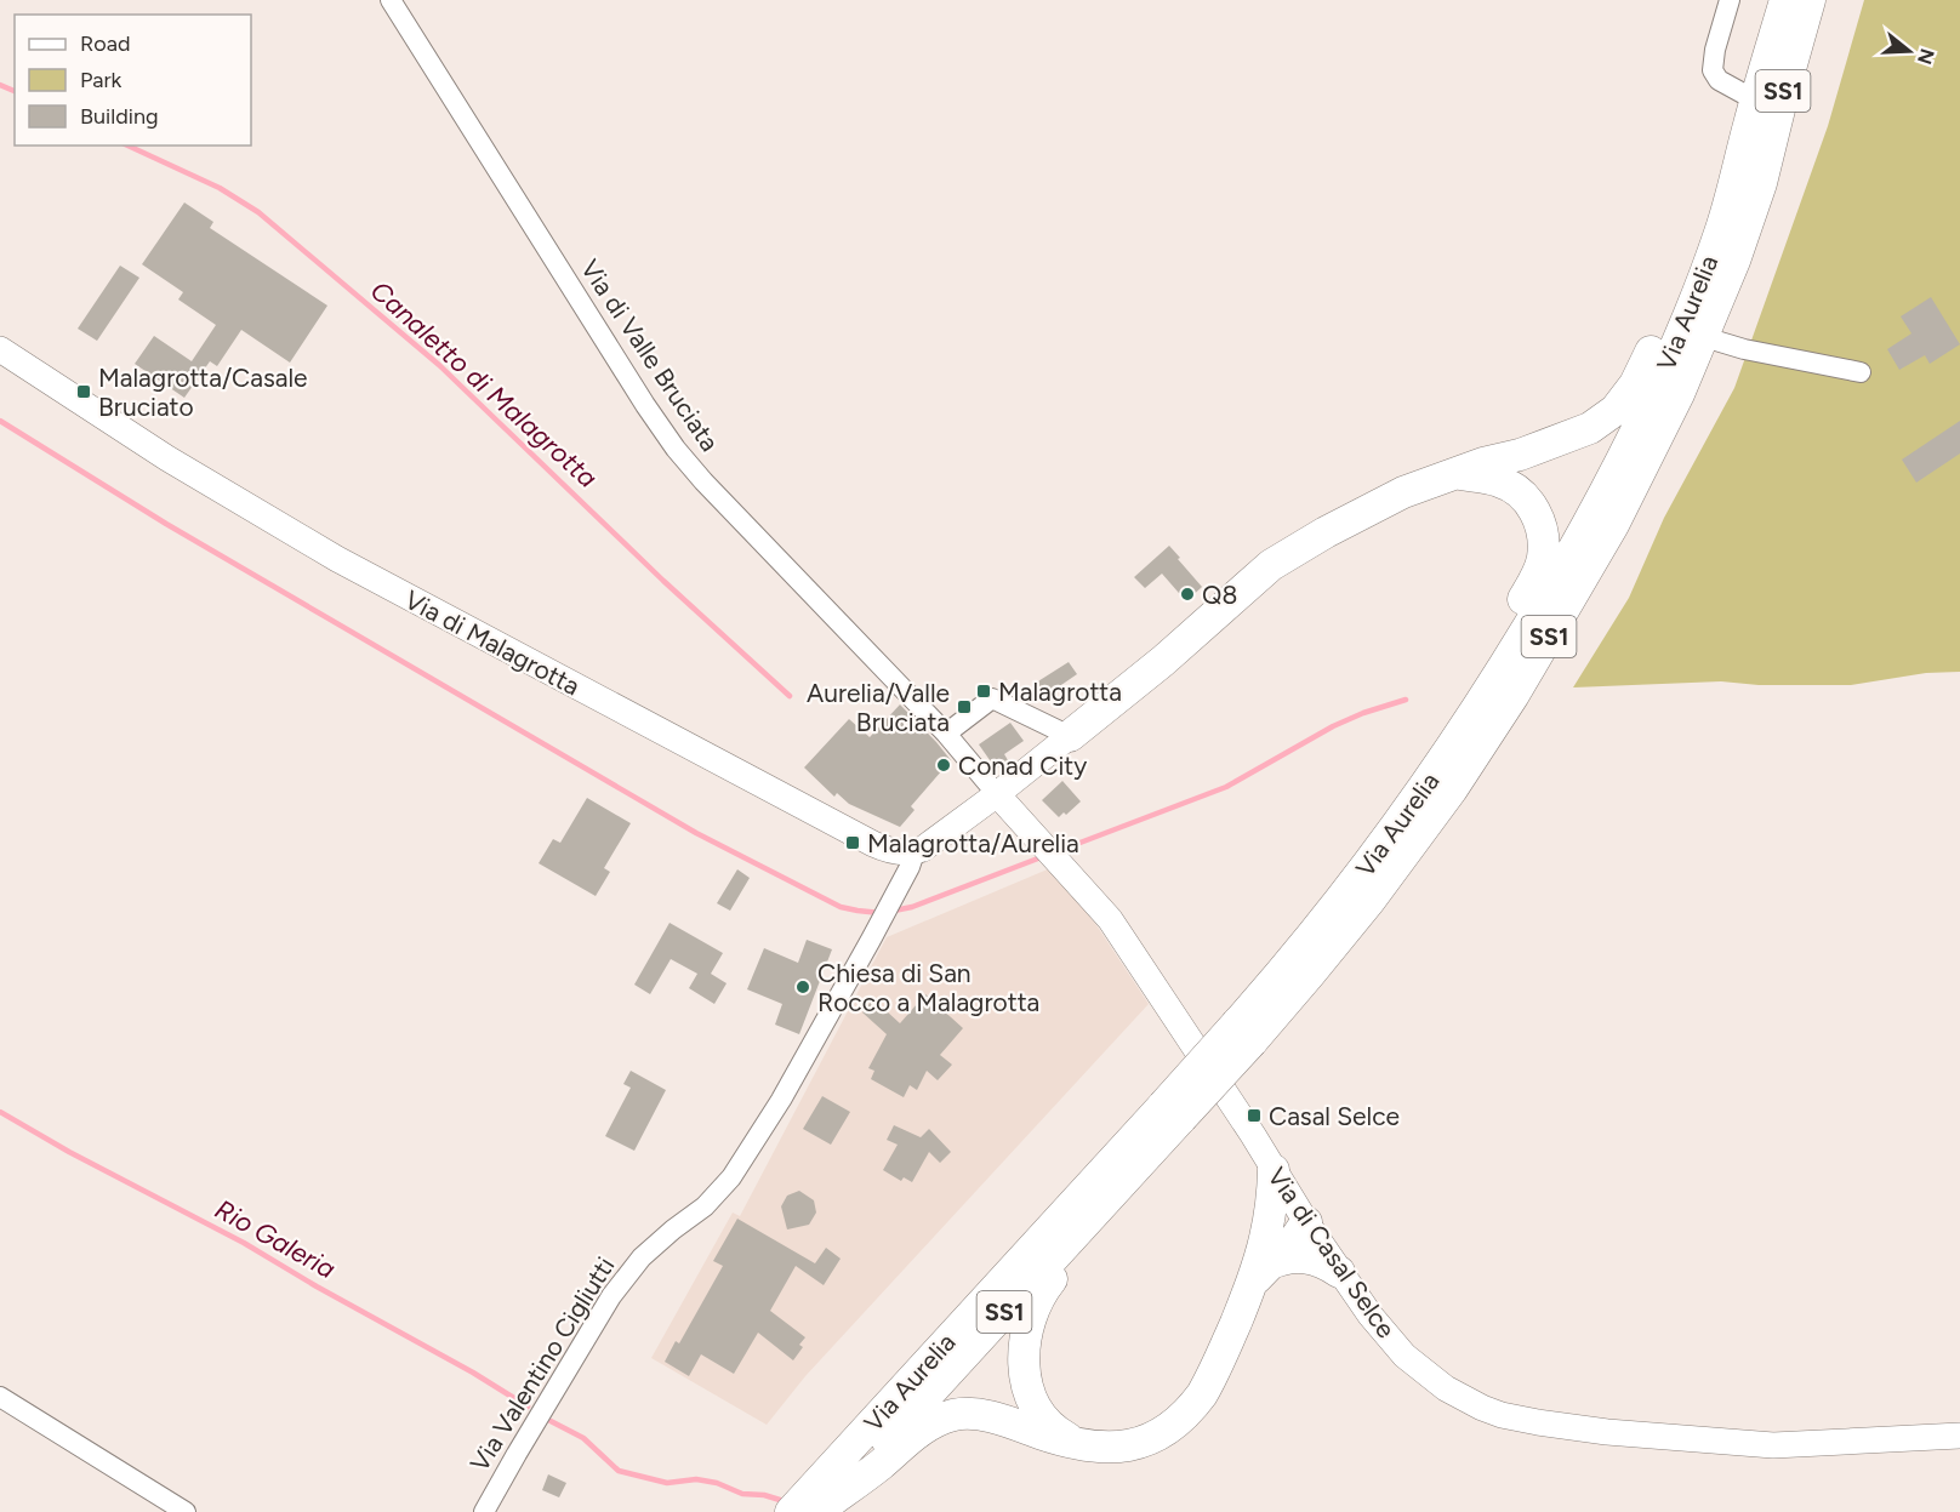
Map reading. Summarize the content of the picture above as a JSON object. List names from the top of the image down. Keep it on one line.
{"streets":{"highway":["SS1","Via Aurelia"],"main road":["Via di Malagrotta","Via di Casal Selce"],"street":["Via di Valle Bruciata","Via Valentino Cigliutti"]},"crossings":[["Via di Valle Bruciata","Via di Casal Selce"],["Via di Malagrotta","Via Valentino Cigliutti"]],"water":["Canaletto di Malagrotta","Rio Galeria"],"places":{"transit":["Malagrotta/Casale Bruciato","Malagrotta","Aurelia/Valle Bruciata","Malagrotta/Aurelia","Casal Selce"],"other":["Q8","Conad City","Chiesa di San Rocco a Malagrotta"]},"legend":["Road","Park","Building"],"north":"right"}
